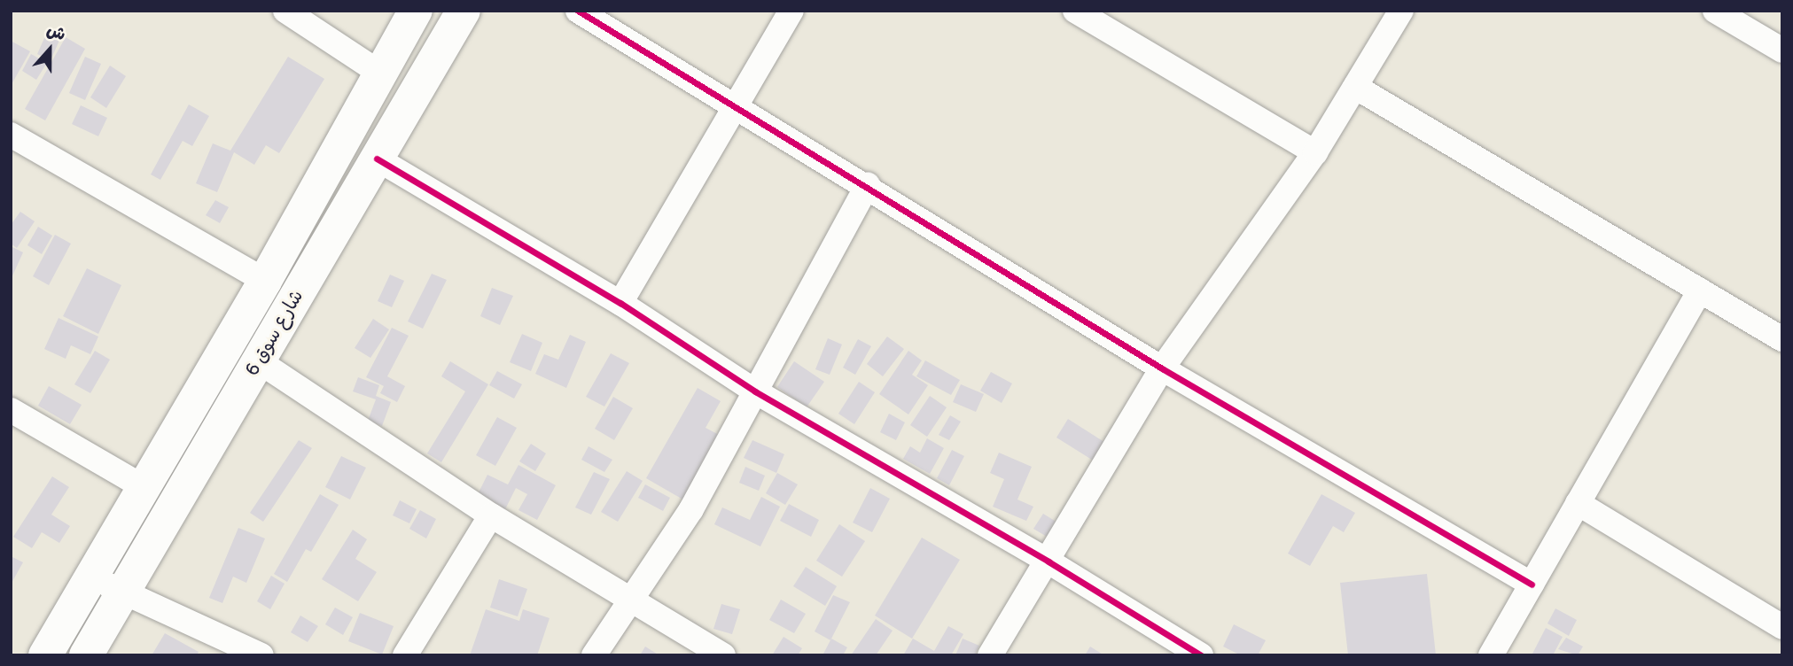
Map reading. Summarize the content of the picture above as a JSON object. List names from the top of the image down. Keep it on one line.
{"streets":{"street":["شارع سوق 6"]},"north":"top"}
